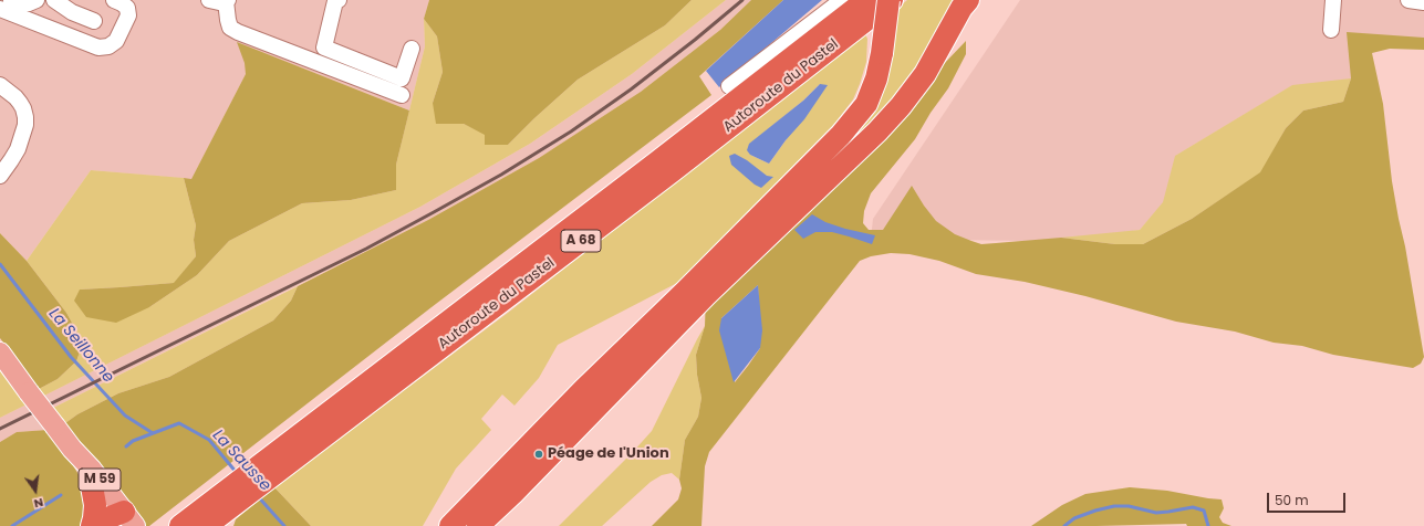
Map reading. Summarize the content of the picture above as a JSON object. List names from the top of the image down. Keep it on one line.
{"streets":{"highway":["Autoroute du Pastel","A 68"],"main road":["M 59"]},"water":["La Seillonne","La Sausse"],"places":["Péage de l'Union"],"scale_bar":"50 m","north":"bottom"}
